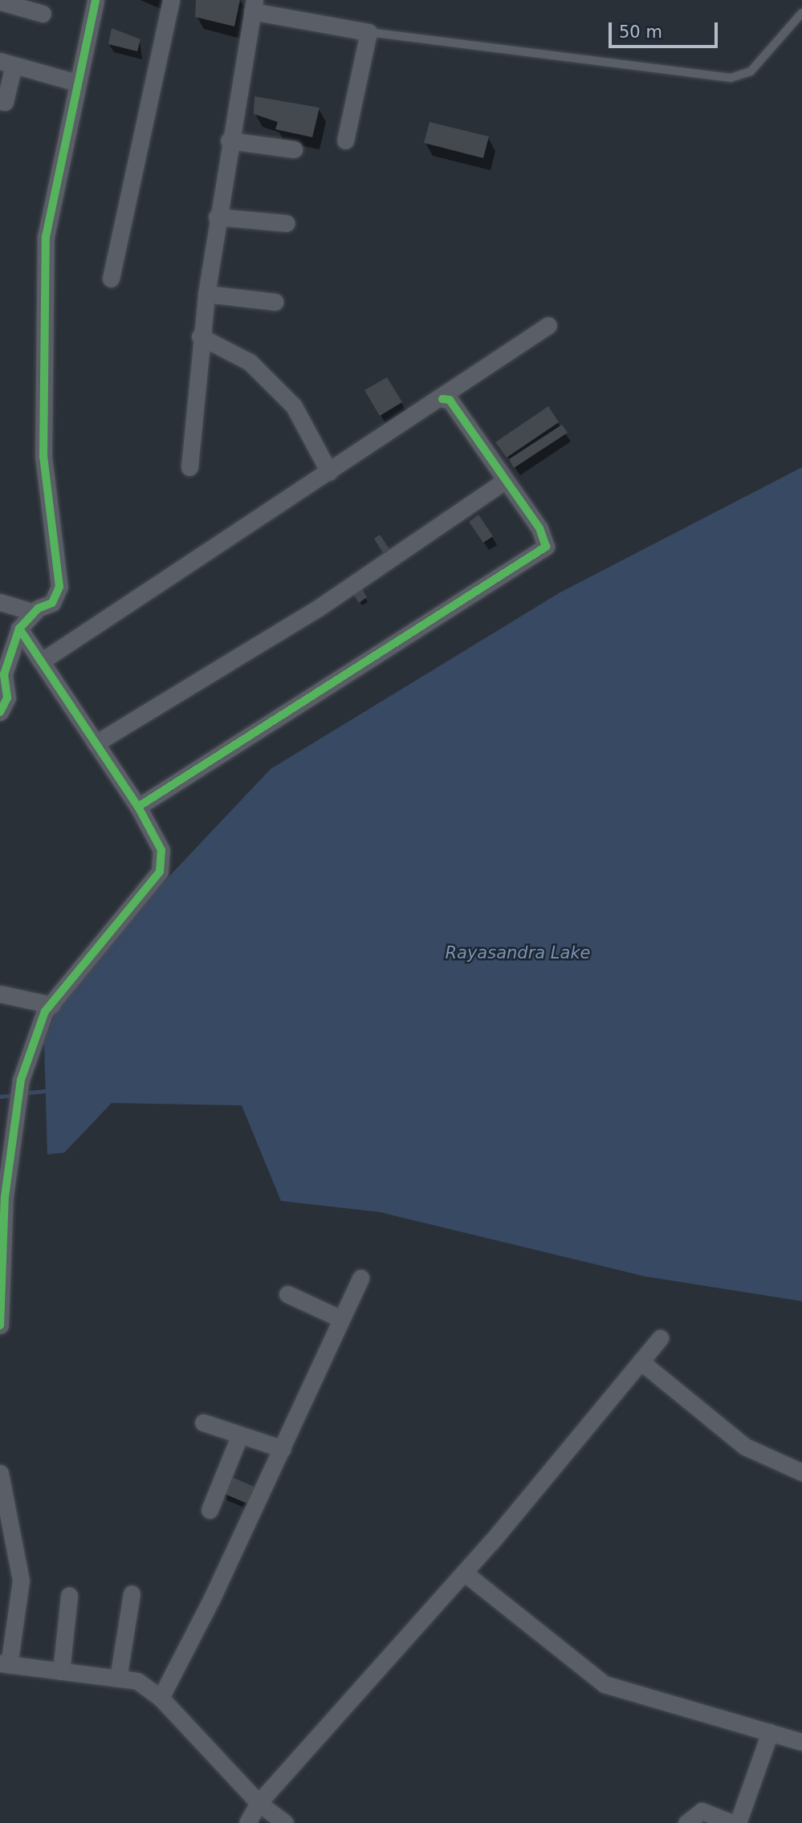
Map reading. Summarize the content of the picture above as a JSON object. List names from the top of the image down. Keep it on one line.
{"water":["Rayasandra Lake"],"scale_bar":"50 m"}
